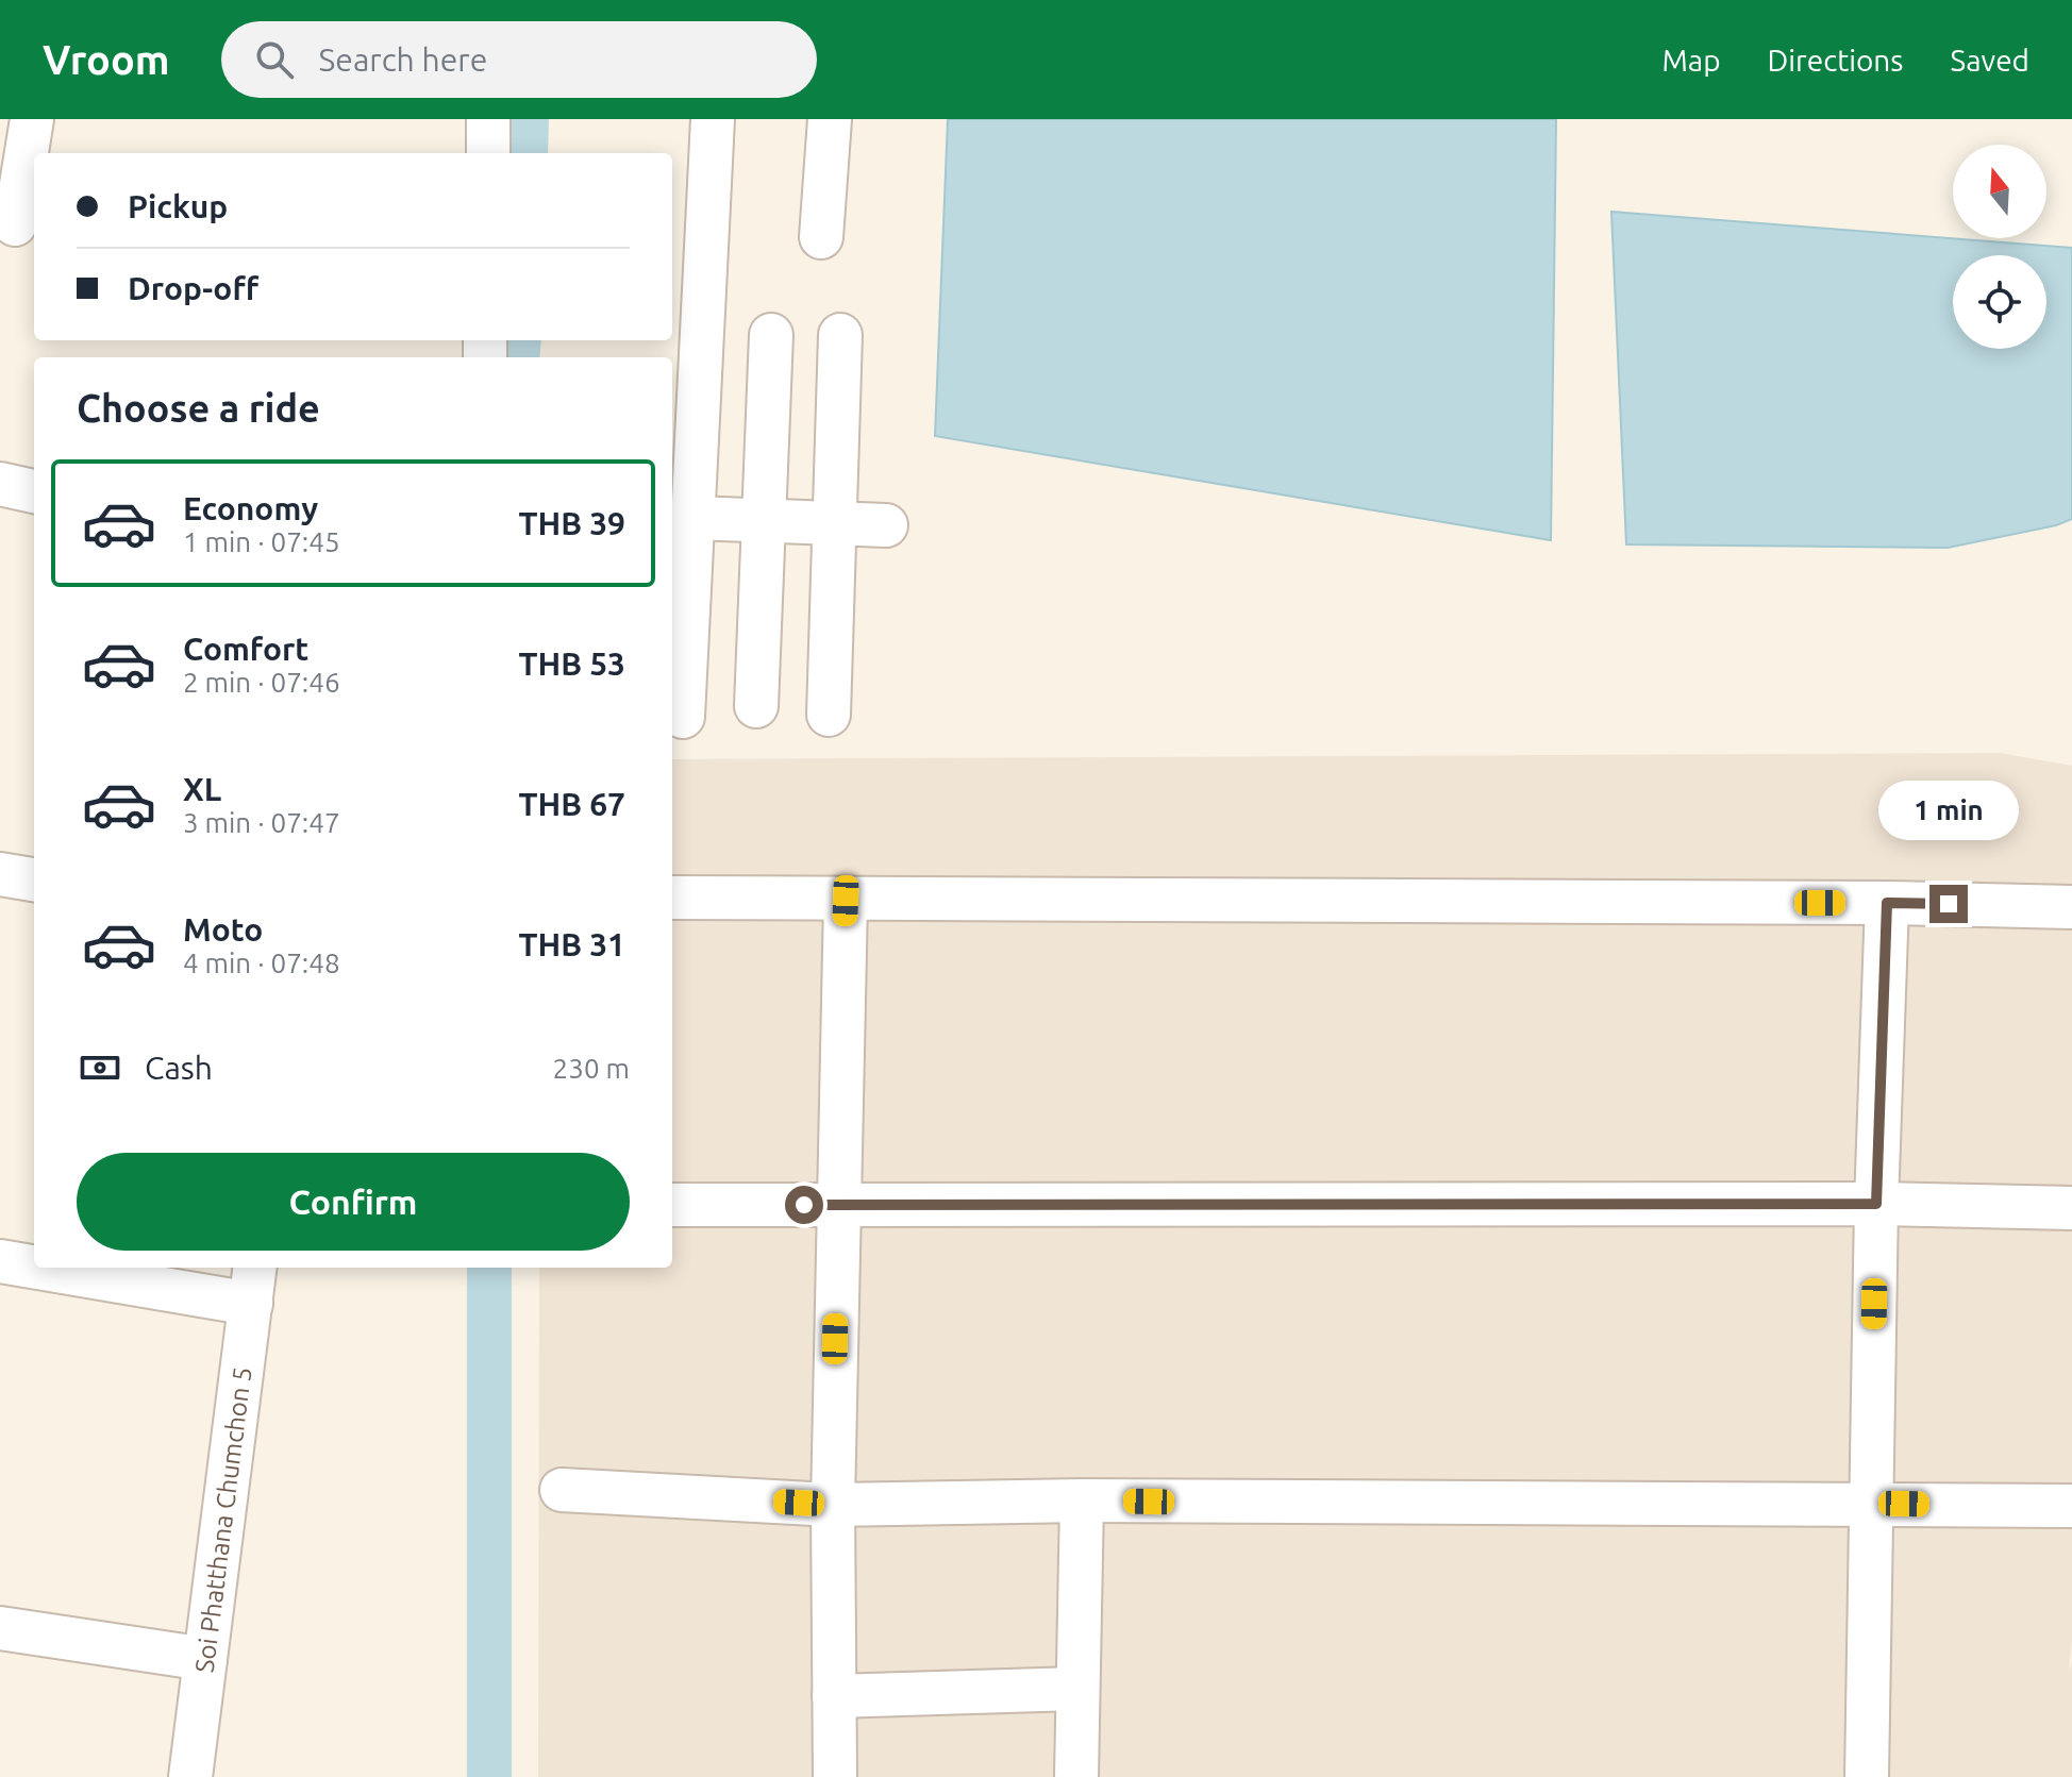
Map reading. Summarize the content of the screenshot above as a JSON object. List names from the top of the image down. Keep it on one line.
{"streets":{"street":["Soi Phatthana Chumchon 5"]},"north":"top","page":{"header":"Vroom","search":"Search here","nav":["Map","Directions","Saved"],"banner":["Pickup","Drop-off"],"heading":"Choose a ride","list":[{"name":"Economy","note":"1 min · 07:45","value":"THB 39"},{"name":"Comfort","note":"2 min · 07:46","value":"THB 53"},{"name":"XL","note":"3 min · 07:47","value":"THB 67"},{"name":"Moto","note":"4 min · 07:48","value":"THB 31"}],"bubble":"1 min","pay":["Cash","230 m"],"buttons":"Confirm"}}
